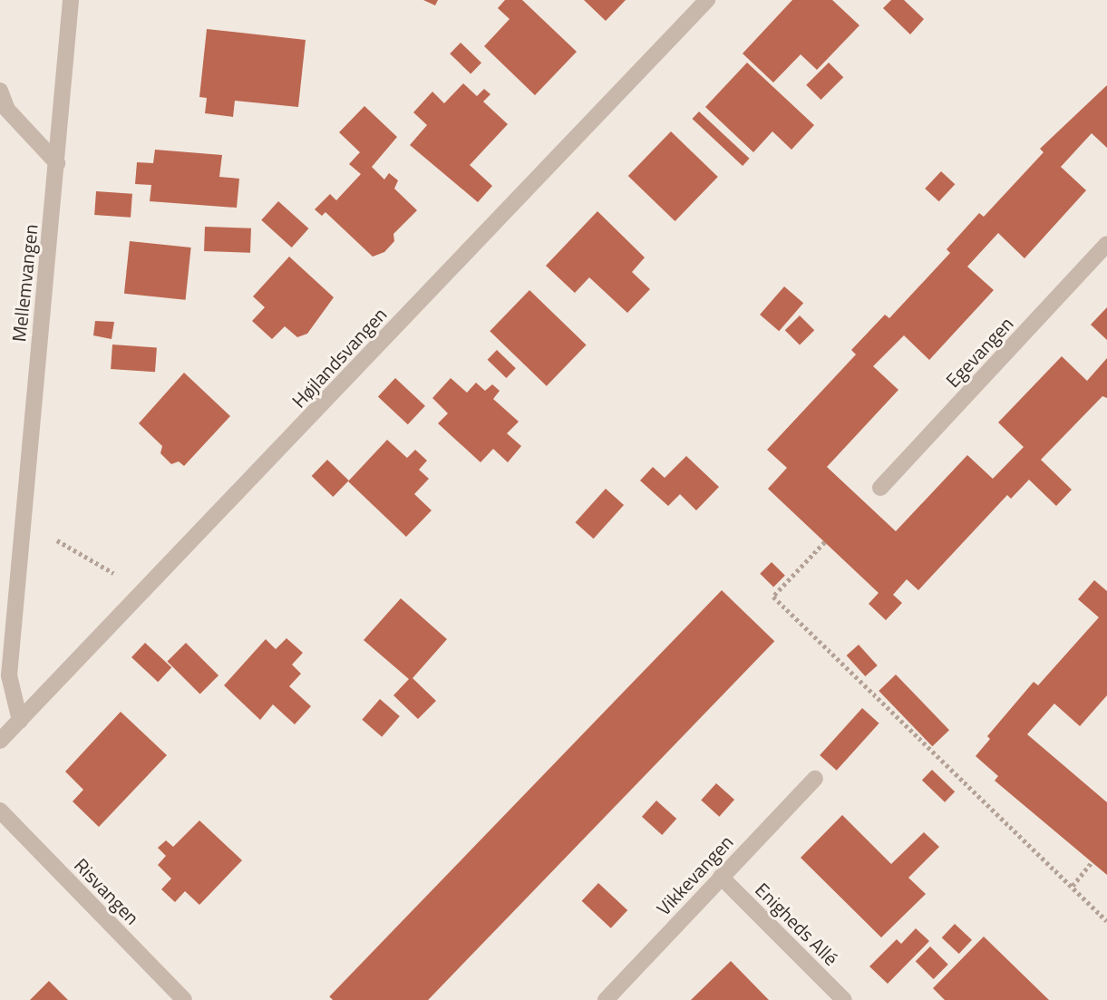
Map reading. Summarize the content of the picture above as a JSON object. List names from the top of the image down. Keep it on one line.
{"streets":{"street":["Mellemvangen","Egevangen","Højlandsvangen","Vikkevangen","Risvangen","Enigheds Allé"]},"crossings":[["Mellemvangen","Højlandsvangen"],["Vikkevangen","Enigheds Allé"]]}
